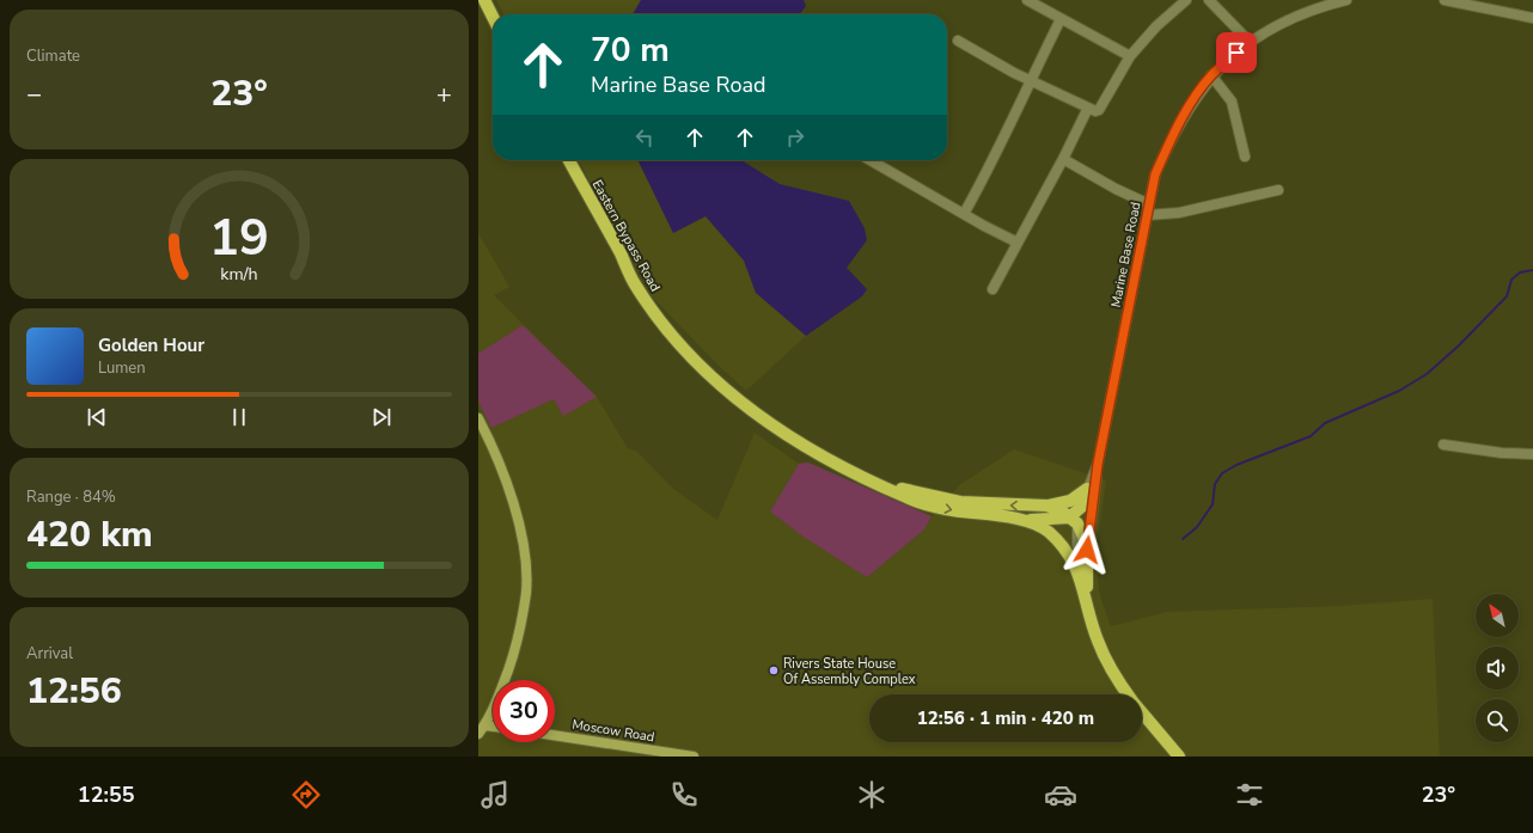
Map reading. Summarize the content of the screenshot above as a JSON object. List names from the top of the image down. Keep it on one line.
{"streets":{"main road":["Eastern Bypass Road"],"street":["Marine Base Road","Moscow Road"]},"places":["Rivers State House Of Assembly Complex"],"north":"top left","page":{"tile":["Climate",["Range · 84%","420 km"],["Arrival","12:56"]],"turn":["70 m","Marine Base Road"],"heat":["−","23°","+"],"song":["Golden Hour","Lumen"],"limit":"30","trip":"12:56 · 1 min · 420 m","tabs":["12:55","23°"],"gauge":["19","km/h"]}}
